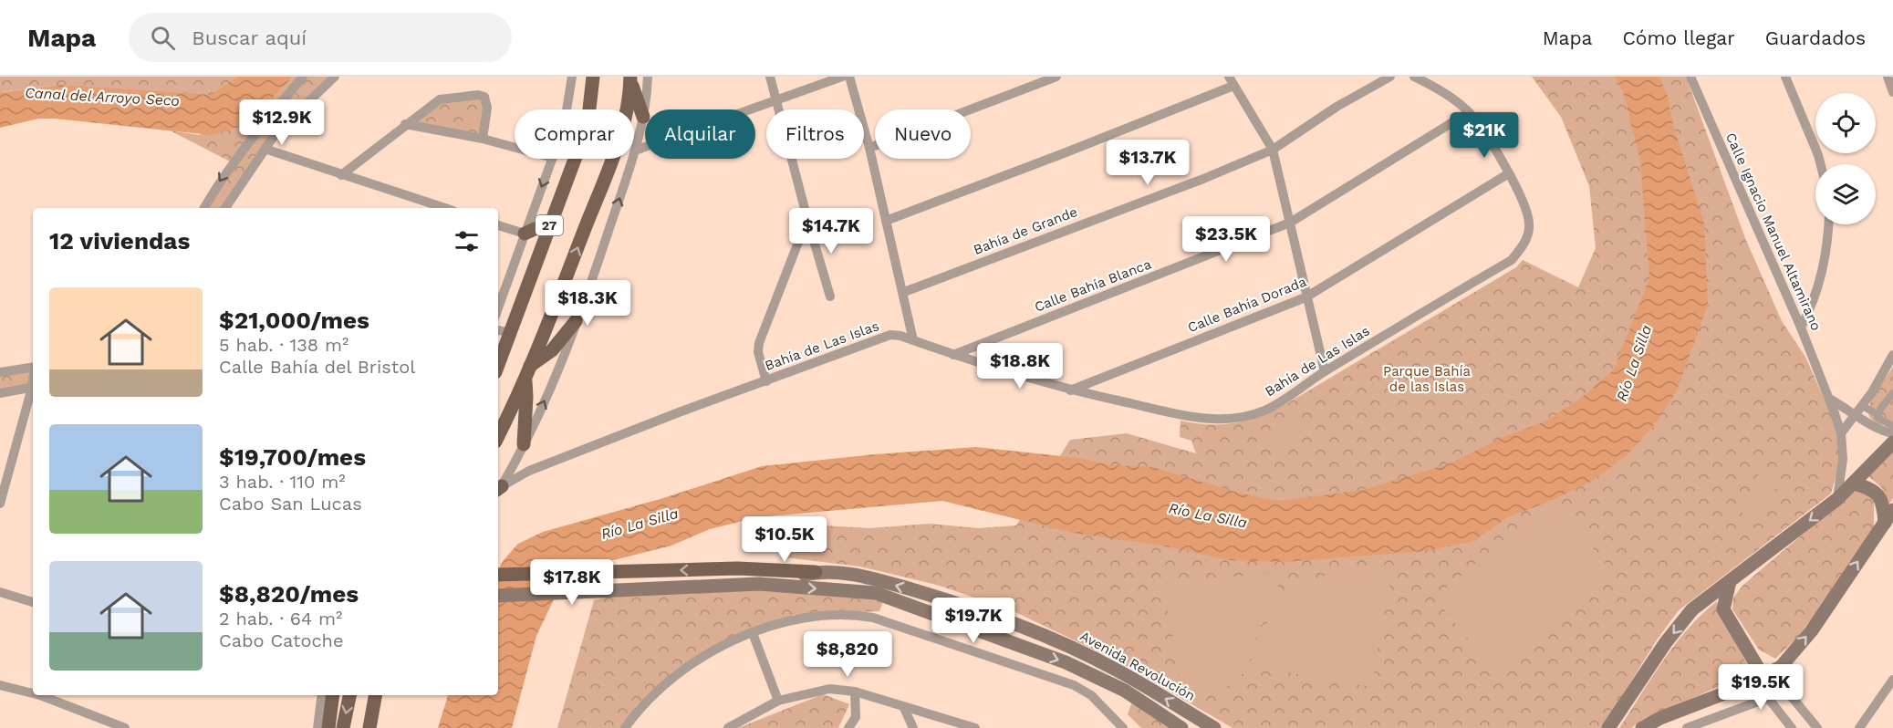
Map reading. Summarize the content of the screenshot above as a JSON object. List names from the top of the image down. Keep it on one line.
{"streets":{"main road":["27","Avenida Revolución"],"street":["Bahía de Grande","Calle Ignacio Manuel Altamirano","Calle Bahía Blanca","Calle Bahía Dorada","Bahía de Las Islas"]},"crossings":[["Calle Bahía Blanca","Bahía de Las Islas"],["Calle Bahía Dorada","Bahía de Las Islas"]],"water":["Canal del Arroyo Seco","Río La Silla"],"parks":["Parque Bahía de las Islas"],"page":{"header":"Mapa","search":"Buscar aquí","nav":["Mapa","Cómo llegar","Guardados"],"price":["$12.9K","$21K","$13.7K","$14.7K","$23.5K","$18.3K","$18.8K","$10.5K","$17.8K","$19.7K","$8,820","$19.5K"],"chip":["Comprar","Alquilar","Filtros","Nuevo"],"heading":"12 viviendas","list":[{"name":"$21,000/mes","note":"5 hab. · 138 m² · Calle Bahía del Bristol"},{"name":"$19,700/mes","note":"3 hab. · 110 m² · Cabo San Lucas"},{"name":"$8,820/mes","note":"2 hab. · 64 m² · Cabo Catoche"}]}}
